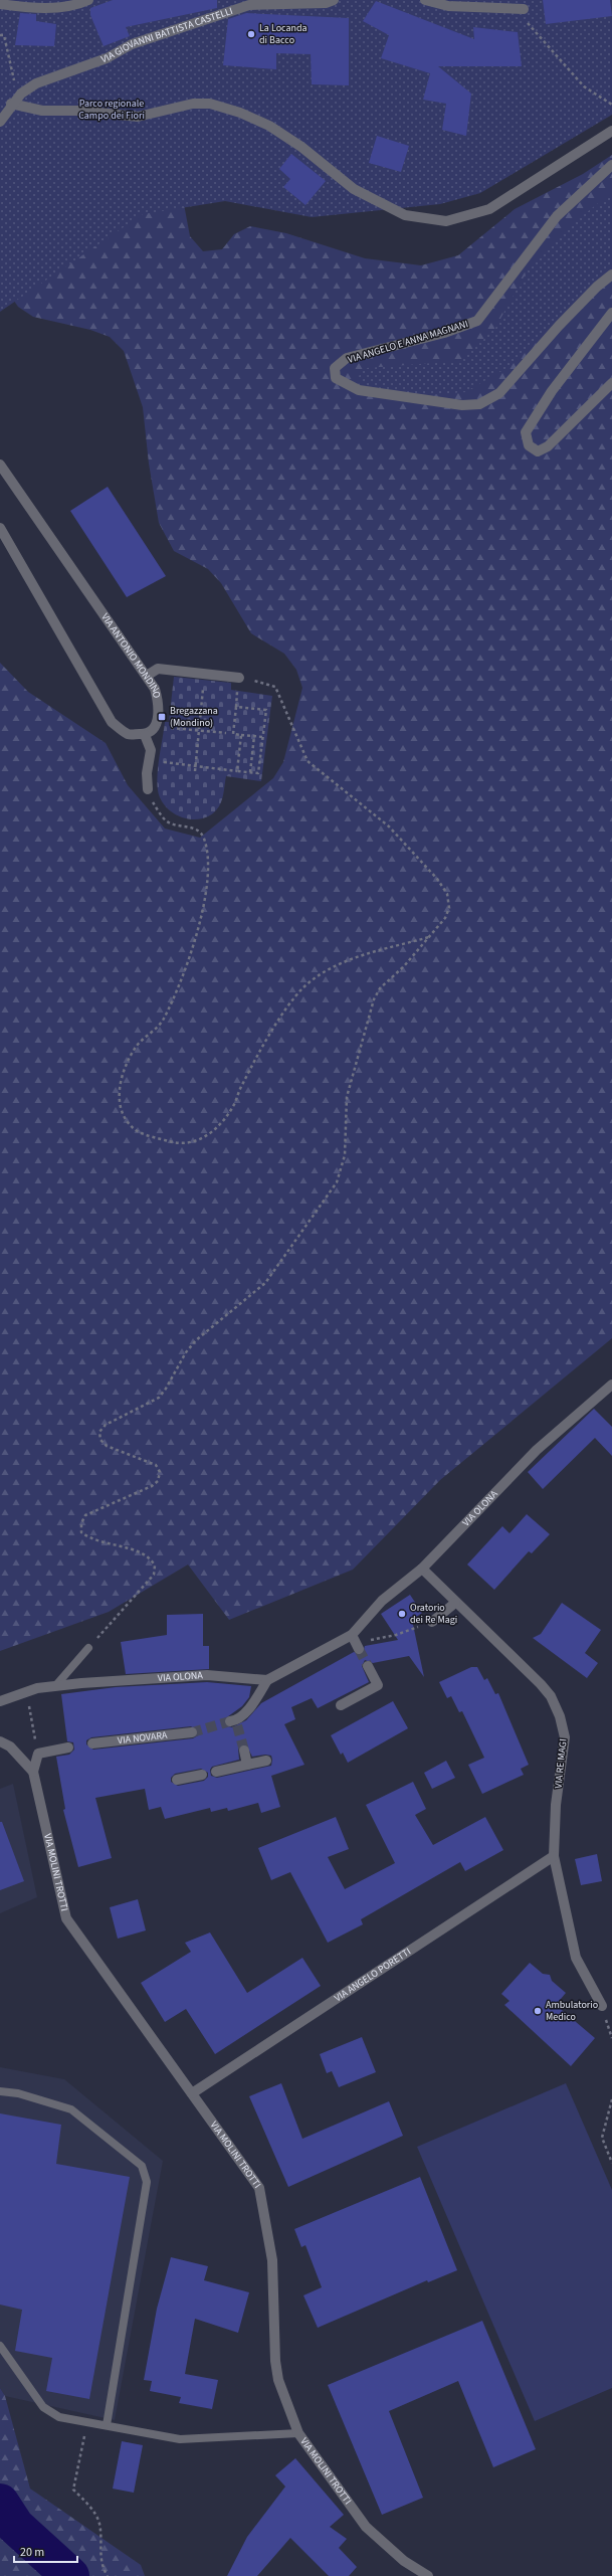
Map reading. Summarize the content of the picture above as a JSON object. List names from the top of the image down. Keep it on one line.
{"streets":{"street":["VIA GIOVANNI BATTISTA CASTELLI","VIA ANGELO E ANNA MAGNANI","VIA ANTONIO MONDINO","VIA OLONA","VIA NOVARA","VIA RE MAGI","VIA MOLINI TROTTI","VIA ANGELO PORETTI"]},"crossings":[["VIA OLONA","VIA RE MAGI"],["VIA RE MAGI","VIA ANGELO PORETTI"],["VIA MOLINI TROTTI","VIA ANGELO PORETTI"]],"parks":["Parco regionale Campo dei Fiori"],"places":{"other":["La Locanda di Bacco","Oratorio dei Re Magi","Ambulatorio Medico"],"transit":["Bregazzana (Mondino)"]},"scale_bar":"20 m"}
